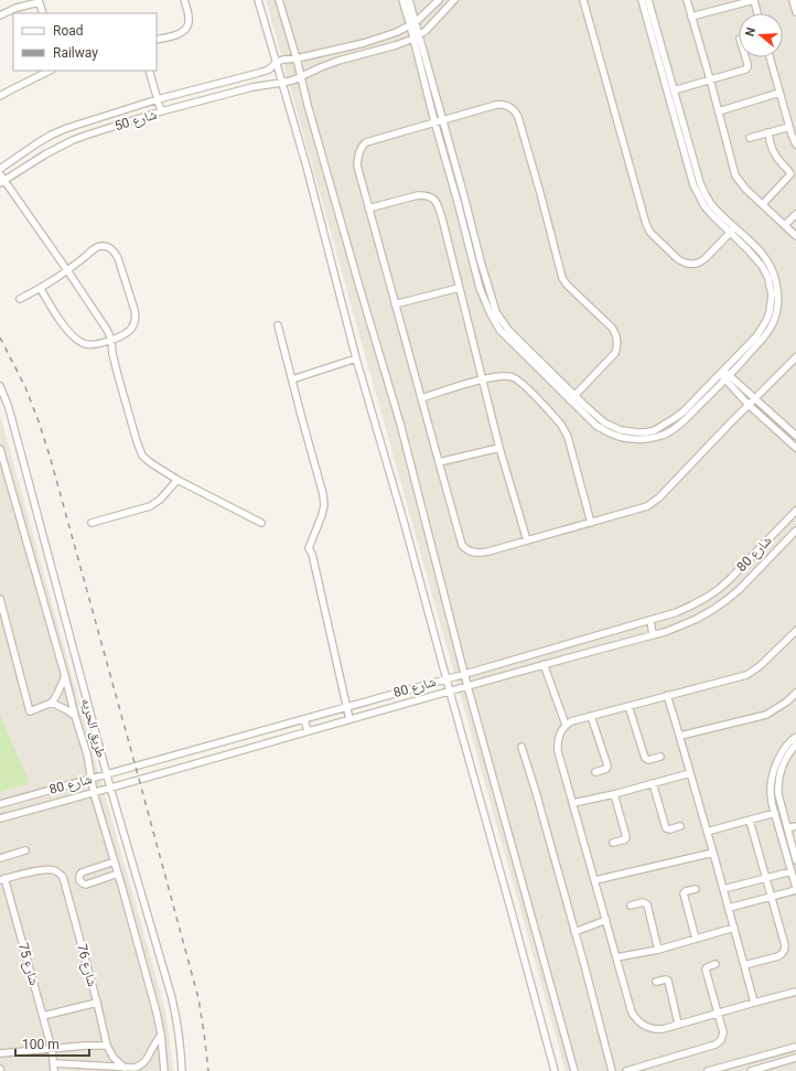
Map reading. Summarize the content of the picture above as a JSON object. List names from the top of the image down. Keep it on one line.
{"streets":{"street":["شارع 50","شارع 80","طريق الحريه","شارع 75","شارع 76"]},"crossings":[["شارع 80","طريق الحريه"],["شارع 75","شارع 76"]],"legend":["Road","Railway"],"scale_bar":"100 m","north":"left"}
